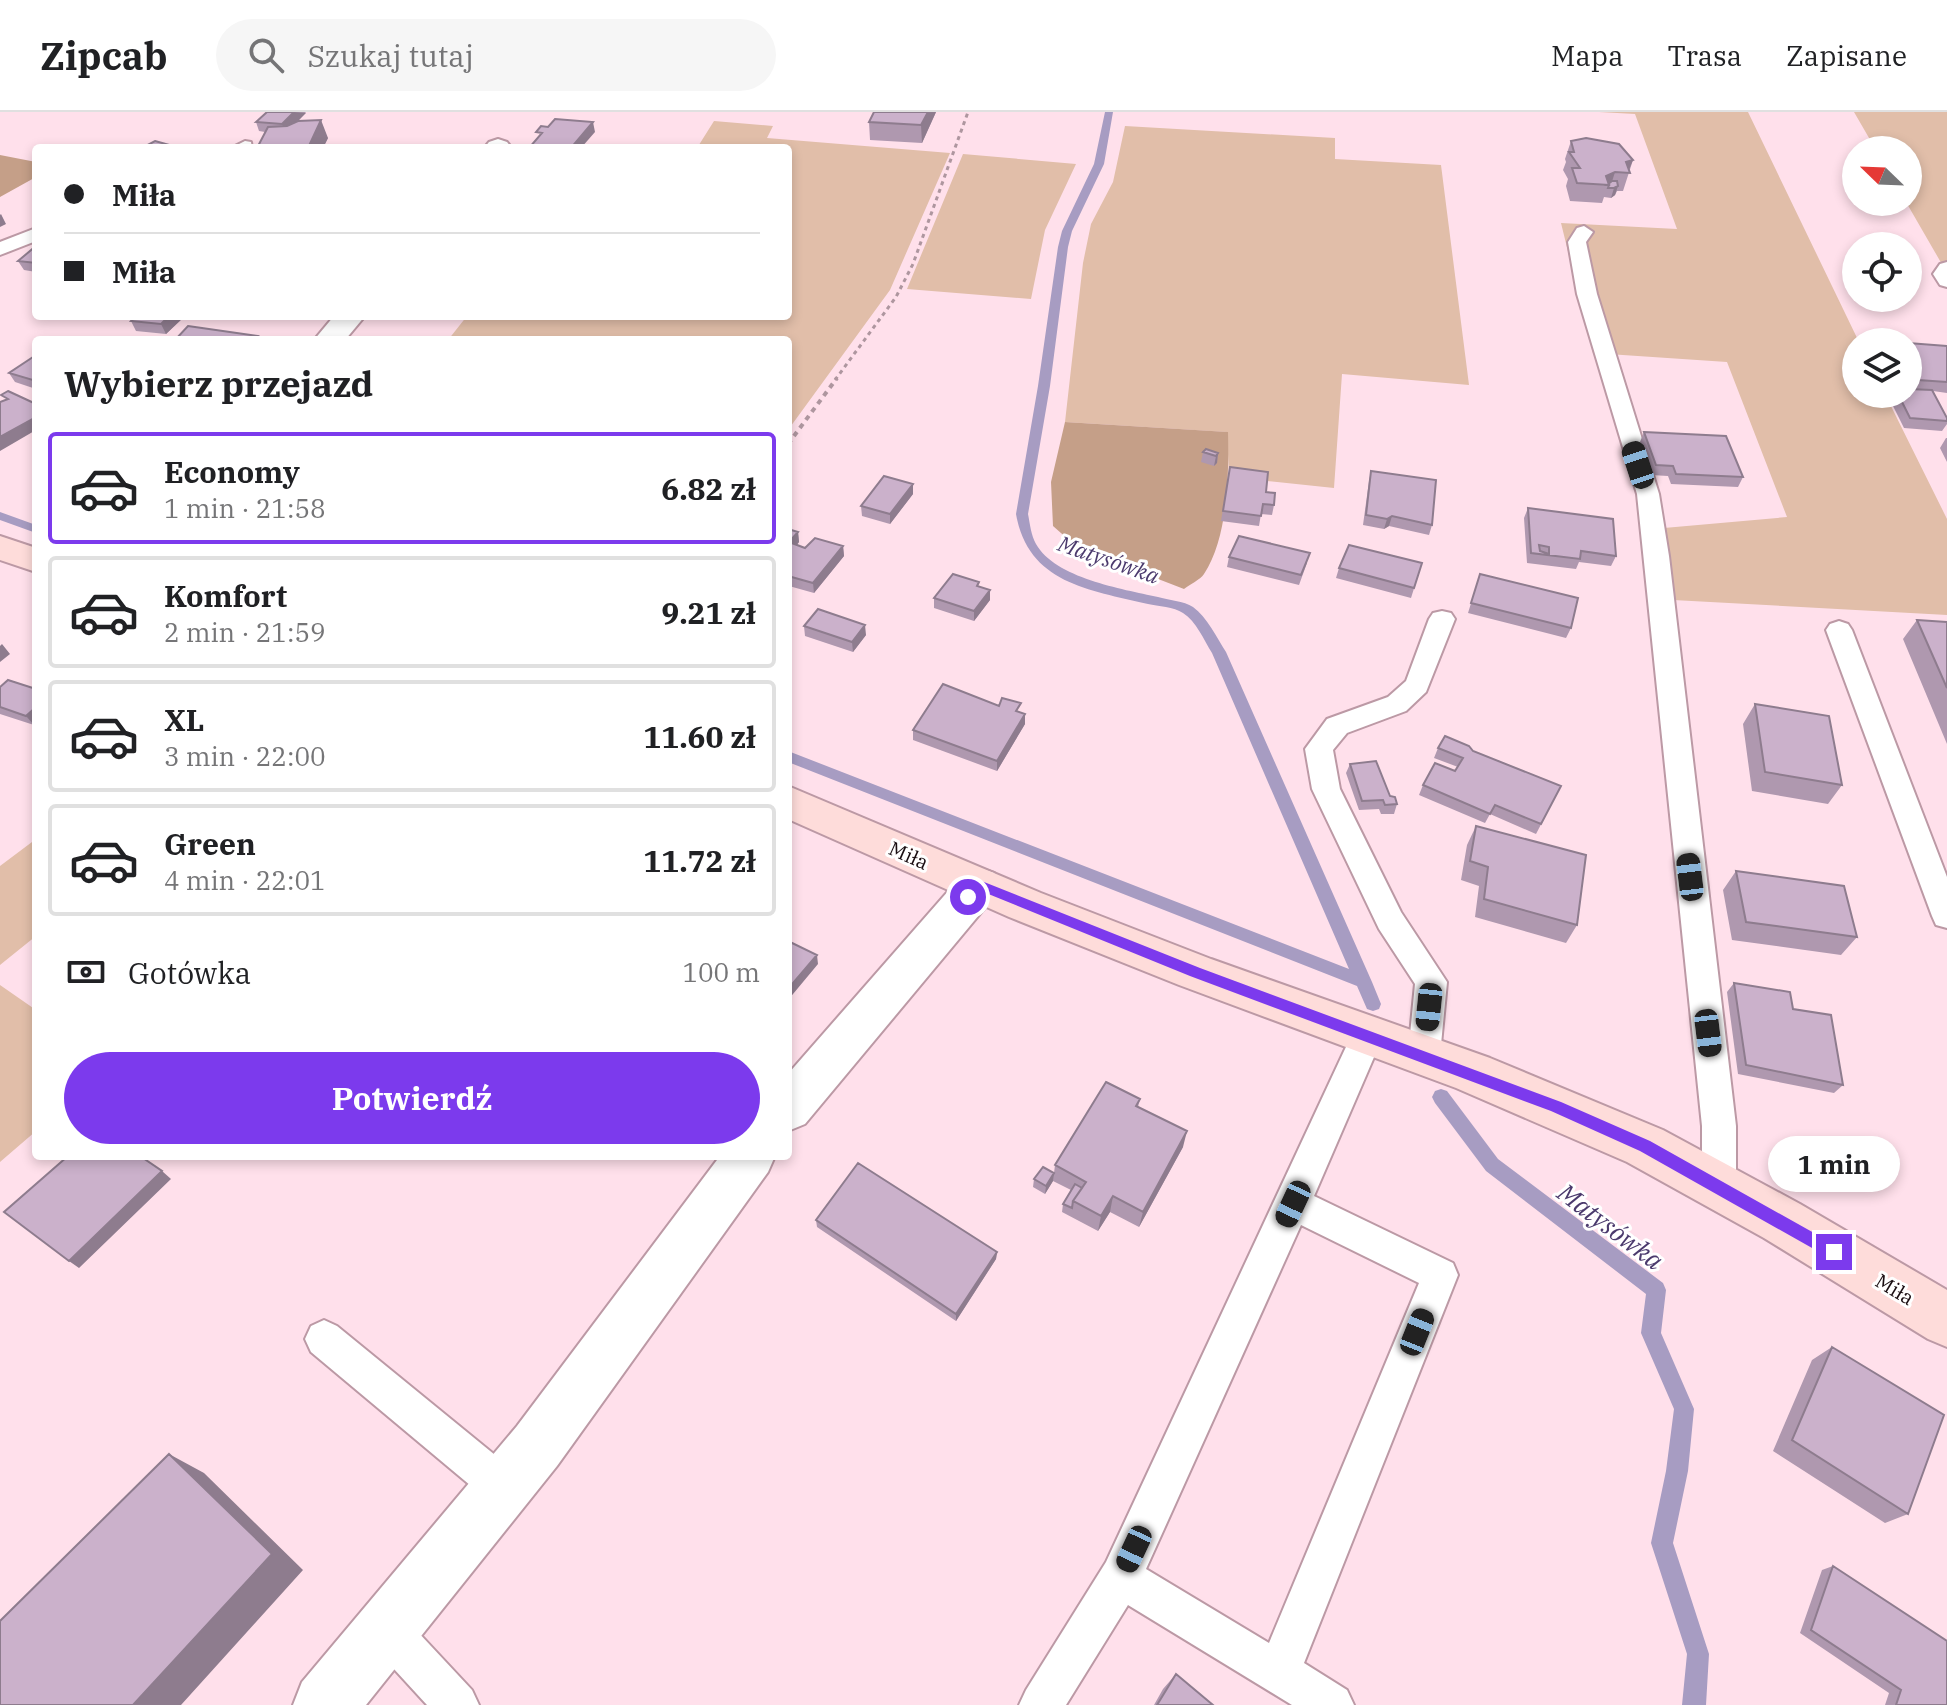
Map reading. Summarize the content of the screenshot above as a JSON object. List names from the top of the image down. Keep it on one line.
{"streets":{"street":["Miła"]},"water":["Matysówka"],"north":"top left","page":{"header":"Zipcab","search":"Szukaj tutaj","nav":["Mapa","Trasa","Zapisane"],"banner":["Miła","Miła"],"heading":"Wybierz przejazd","list":[{"name":"Economy","note":"1 min · 21:58","value":"6.82 zł"},{"name":"Komfort","note":"2 min · 21:59","value":"9.21 zł"},{"name":"XL","note":"3 min · 22:00","value":"11.60 zł"},{"name":"Green","note":"4 min · 22:01","value":"11.72 zł"}],"pay":["Gotówka","100 m"],"buttons":"Potwierdź","bubble":"1 min"}}
